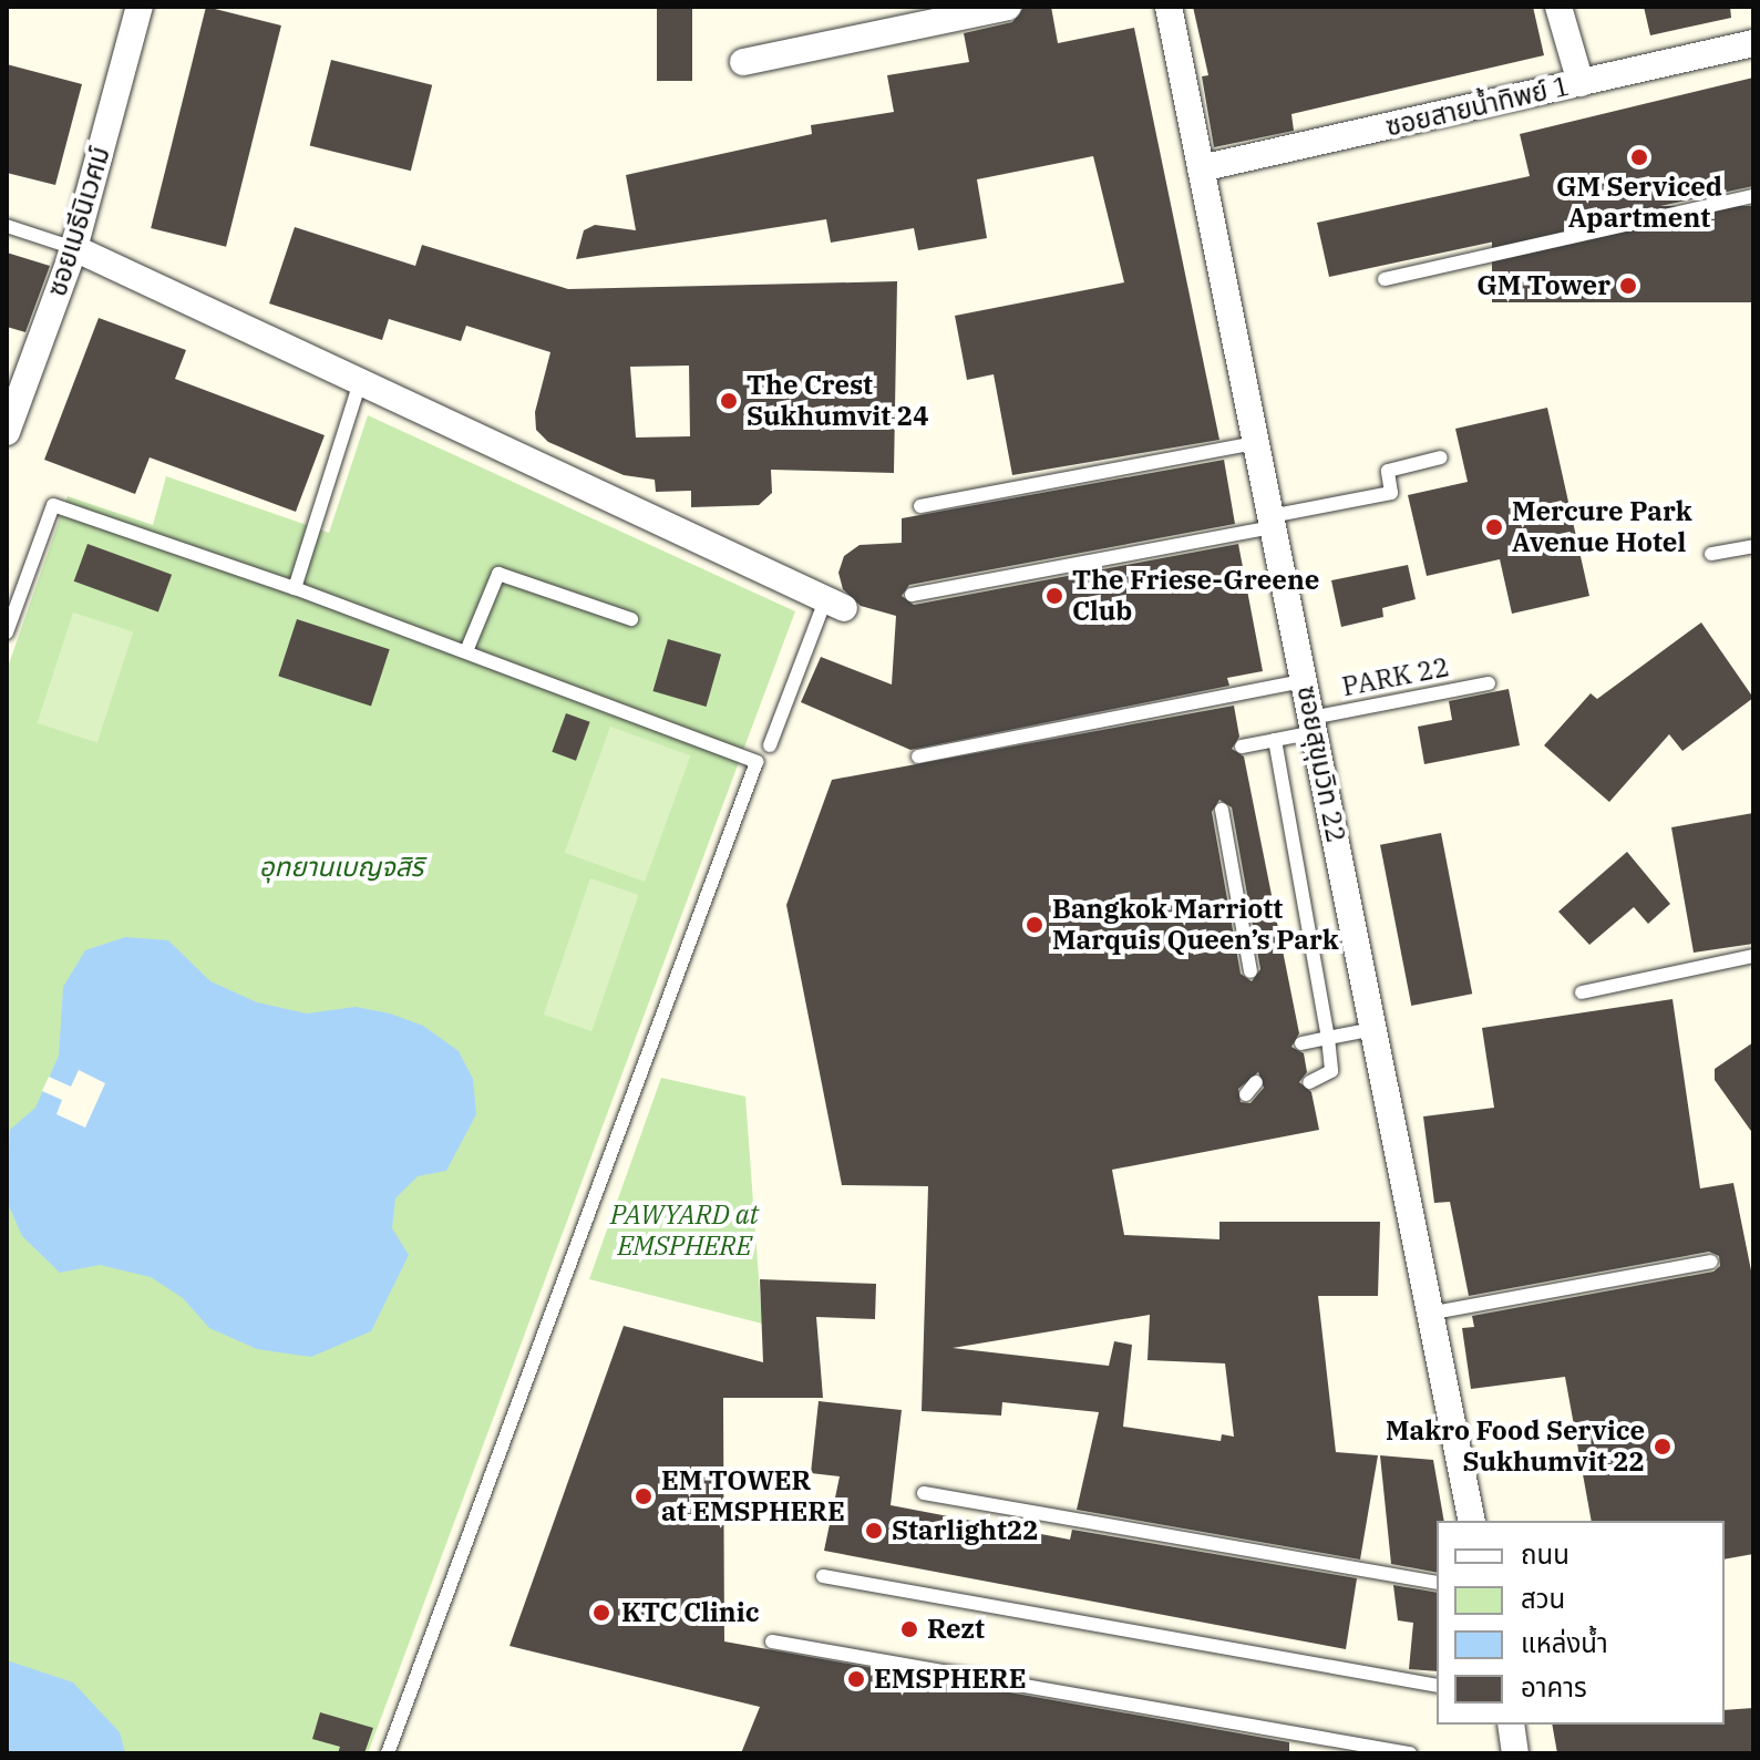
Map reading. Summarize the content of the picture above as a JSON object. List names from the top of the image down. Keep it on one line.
{"streets":{"street":["ซอยสายน้ำทิพย์ 1","ซอยเมธีนิเวศม์","ซอยสุขุมวิท 22"],"lane":["PARK 22"]},"crossings":[["ซอยสายน้ำทิพย์ 1","ซอยสุขุมวิท 22"],["PARK 22","ซอยสุขุมวิท 22"]],"parks":["อุทยานเบญจสิริ","PAWYARD at EMSPHERE"],"places":["GM Serviced Apartment","GM Tower","The Crest Sukhumvit 24","Mercure Park Avenue Hotel","The Friese-Greene Club","Bangkok Marriott Marquis Queen’s Park","Makro Food Service Sukhumvit 22","EM TOWER at EMSPHERE","Starlight22","KTC Clinic","Rezt","EMSPHERE"],"legend":["ถนน","สวน","แหล่งน้ำ","อาคาร"]}
